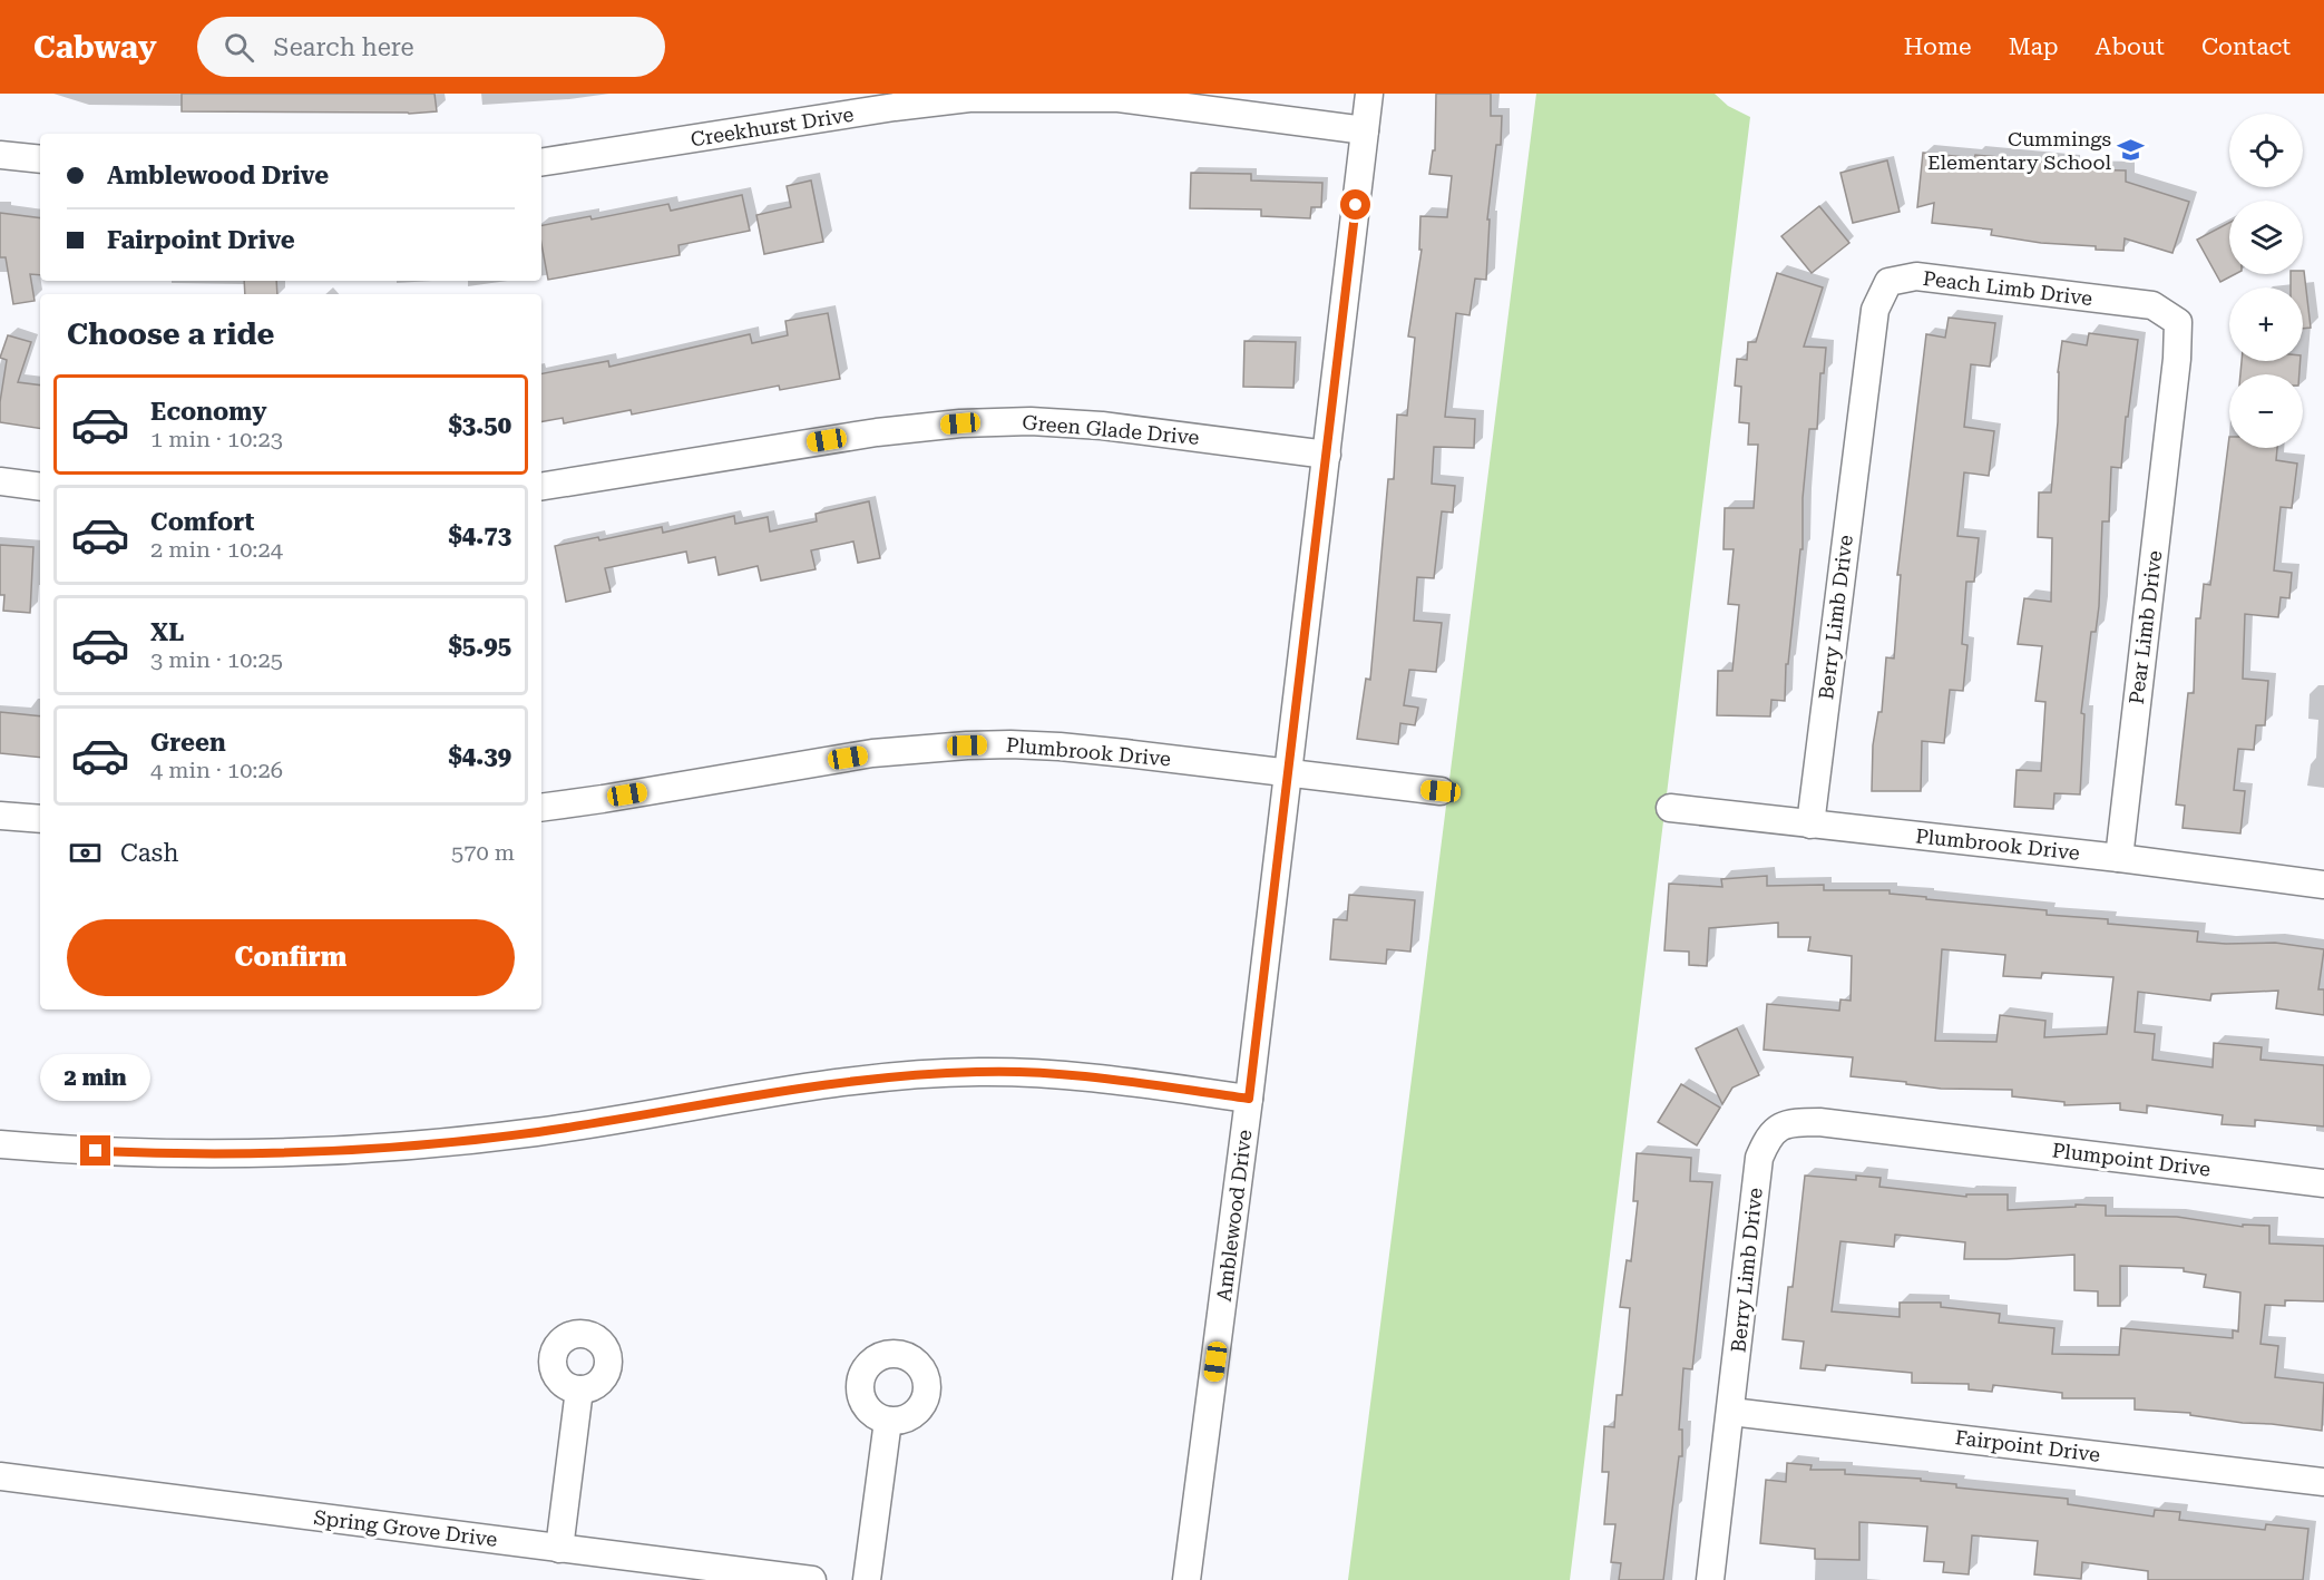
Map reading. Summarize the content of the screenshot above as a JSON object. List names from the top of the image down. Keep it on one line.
{"streets":{"street":["Creekhurst Drive","Peach Limb Drive","Green Glade Drive","Berry Limb Drive","Pear Limb Drive","Plumbrook Drive","Plumpoint Drive","Amblewood Drive","Fairpoint Drive","Spring Grove Drive"]},"crossings":[["Creekhurst Drive","Amblewood Drive"],["Peach Limb Drive","Berry Limb Drive"],["Peach Limb Drive","Pear Limb Drive"],["Green Glade Drive","Amblewood Drive"],["Berry Limb Drive","Plumbrook Drive"],["Berry Limb Drive","Plumpoint Drive"],["Berry Limb Drive","Fairpoint Drive"],["Pear Limb Drive","Plumbrook Drive"],["Plumbrook Drive","Amblewood Drive"]],"places":{"school or university":["Cummings Elementary School"]},"page":{"header":"Cabway","search":"Search here","nav":["Home","Map","About","Contact"],"map_buttons":["+","−"],"banner":["Amblewood Drive","Fairpoint Drive"],"heading":"Choose a ride","list":[{"name":"Economy","note":"1 min · 10:23","value":"$3.50"},{"name":"Comfort","note":"2 min · 10:24","value":"$4.73"},{"name":"XL","note":"3 min · 10:25","value":"$5.95"},{"name":"Green","note":"4 min · 10:26","value":"$4.39"}],"pay":["Cash","570 m"],"buttons":"Confirm","bubble":"2 min"}}
